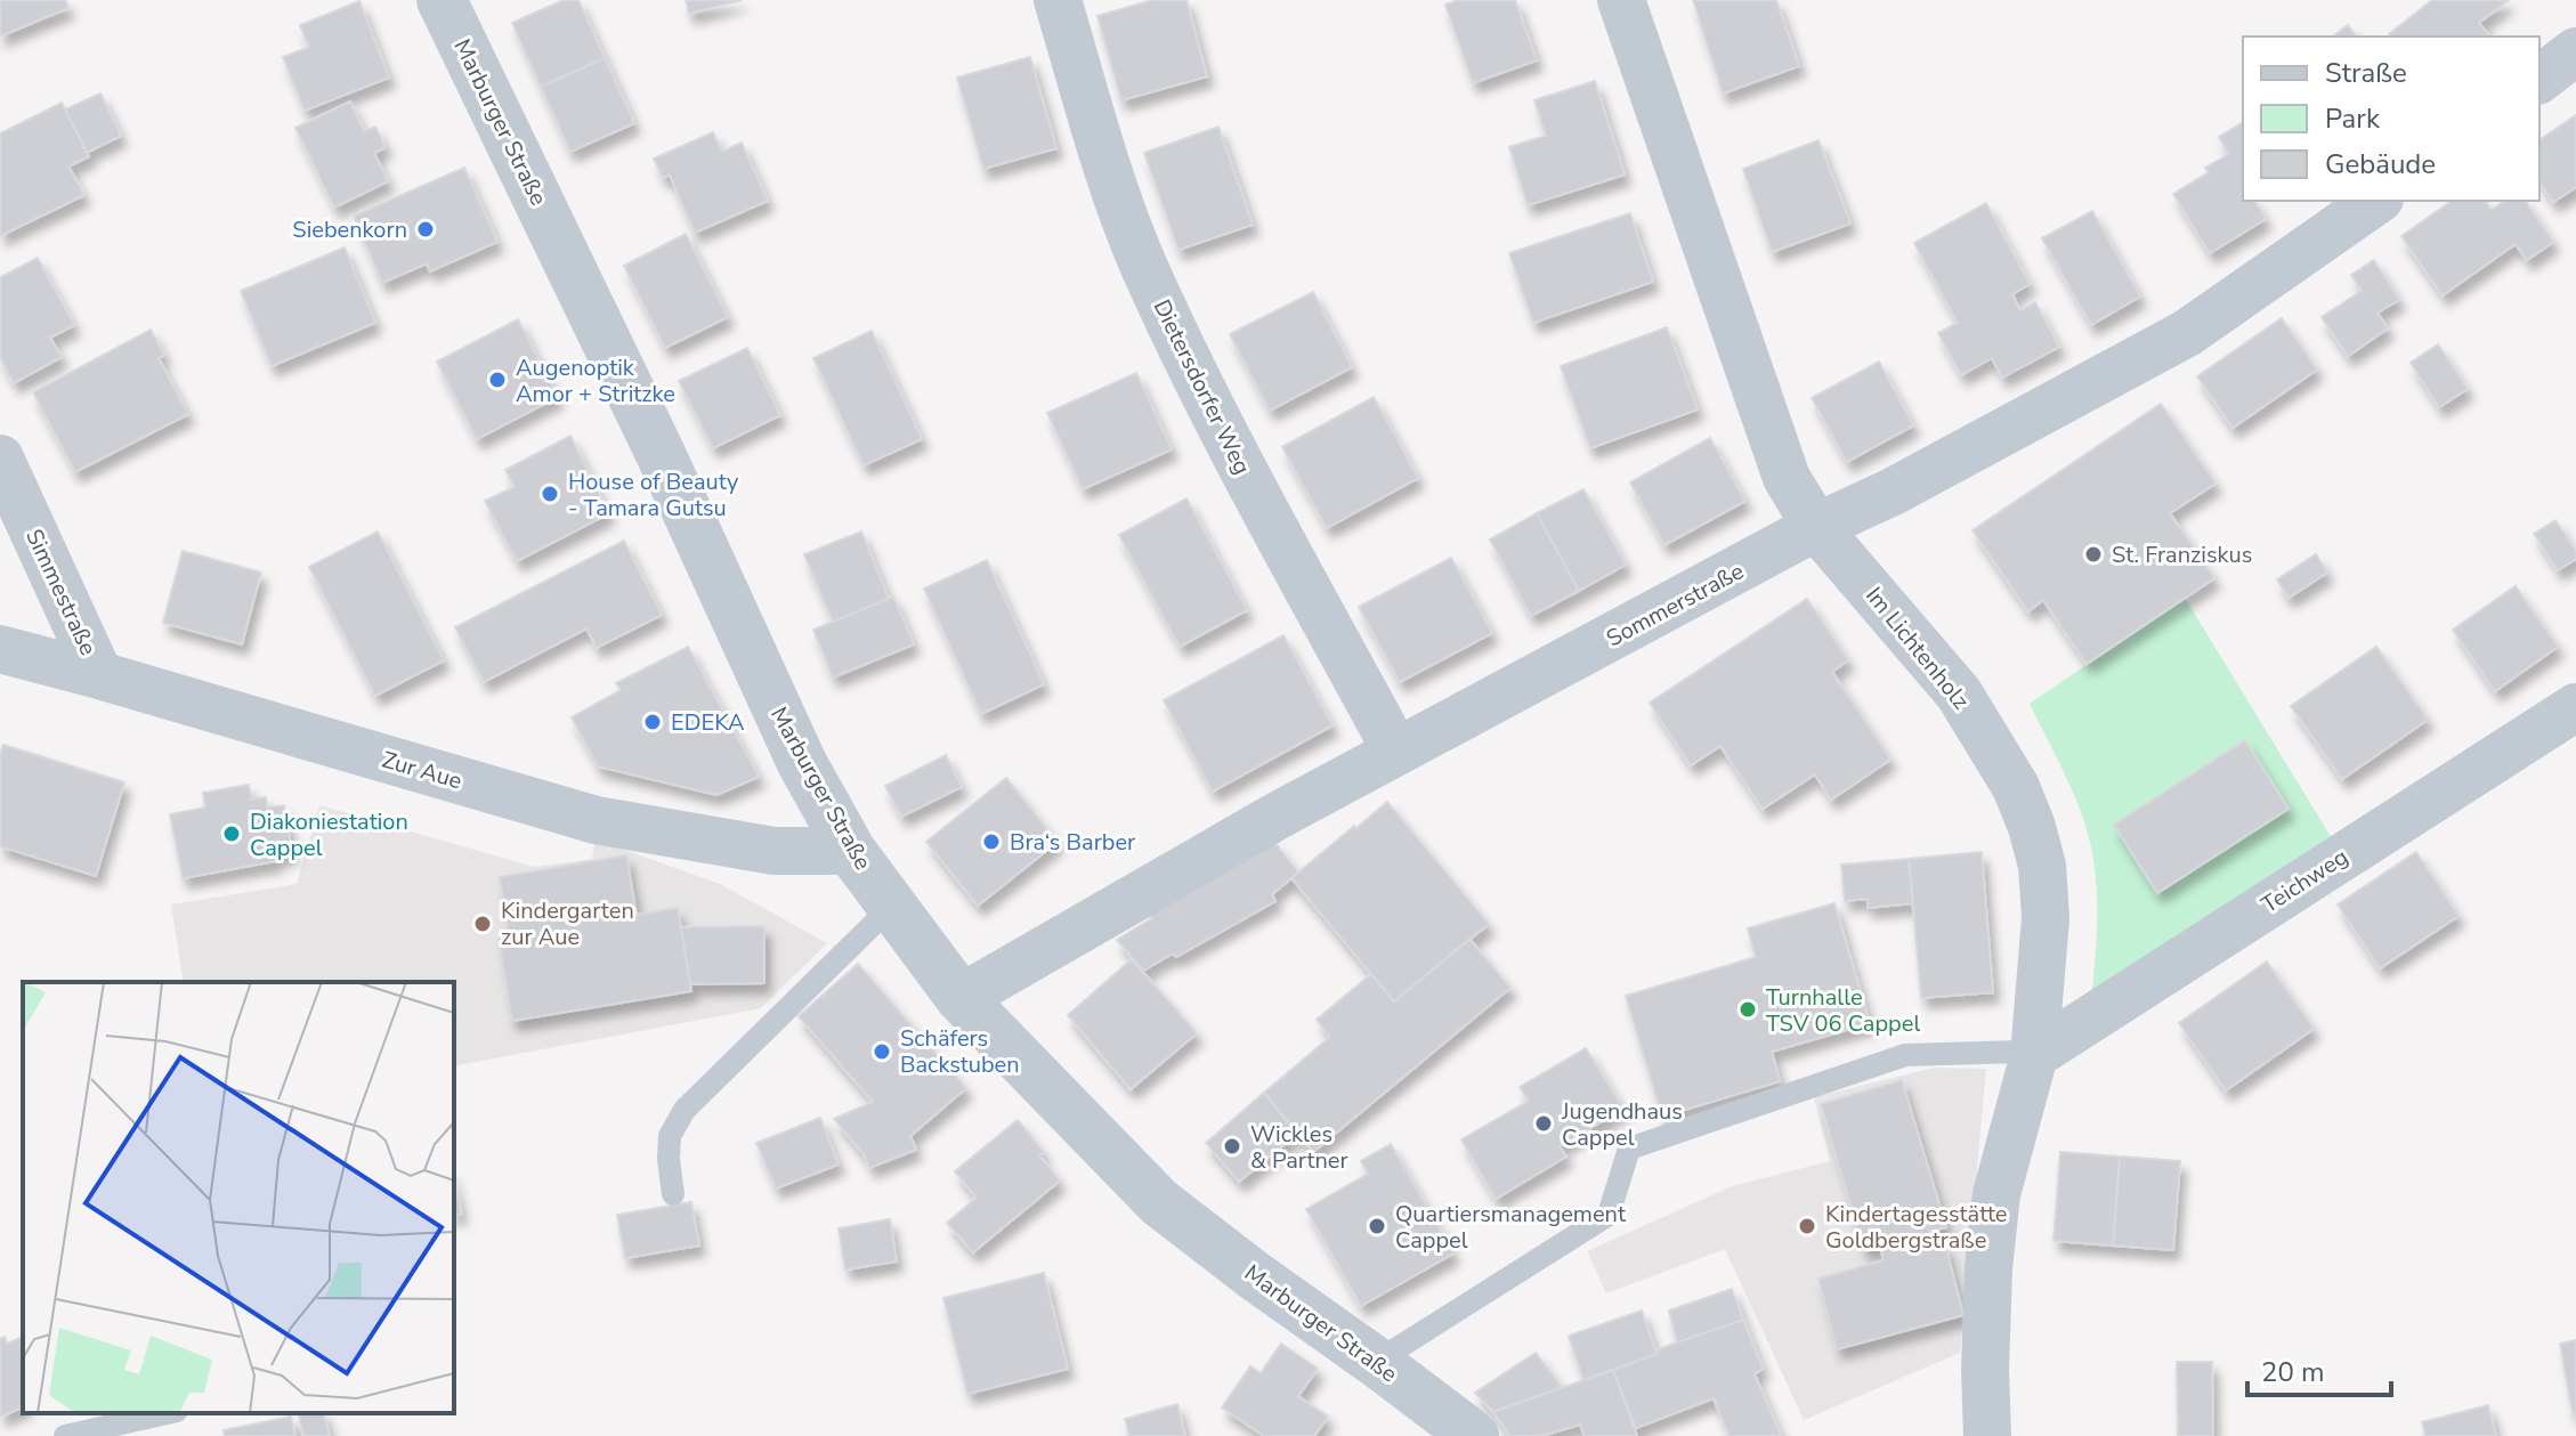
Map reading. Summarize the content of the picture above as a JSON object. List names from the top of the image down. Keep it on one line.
{"streets":{"street":["Marburger Straße","Dietersdorfer Weg","Simmestraße","Sommerstraße","Im Lichtenholz","Zur Aue","Teichweg"]},"crossings":[["Marburger Straße","Sommerstraße"],["Marburger Straße","Zur Aue"],["Dietersdorfer Weg","Sommerstraße"],["Simmestraße","Zur Aue"],["Sommerstraße","Im Lichtenholz"],["Im Lichtenholz","Teichweg"]],"places":["Siebenkorn","Augenoptik Amor + Stritzke","House of Beauty - Tamara Gutsu","St. Franziskus","EDEKA","Diakoniestation Cappel","Bra‘s Barber","Kindergarten zur Aue","Turnhalle TSV 06 Cappel","Schäfers Backstuben","Jugendhaus Cappel","Wickles & Partner","Quartiersmanagement Cappel","Kindertagesstätte Goldbergstraße"],"legend":["Straße","Park","Gebäude"],"scale_bar":"20 m"}
